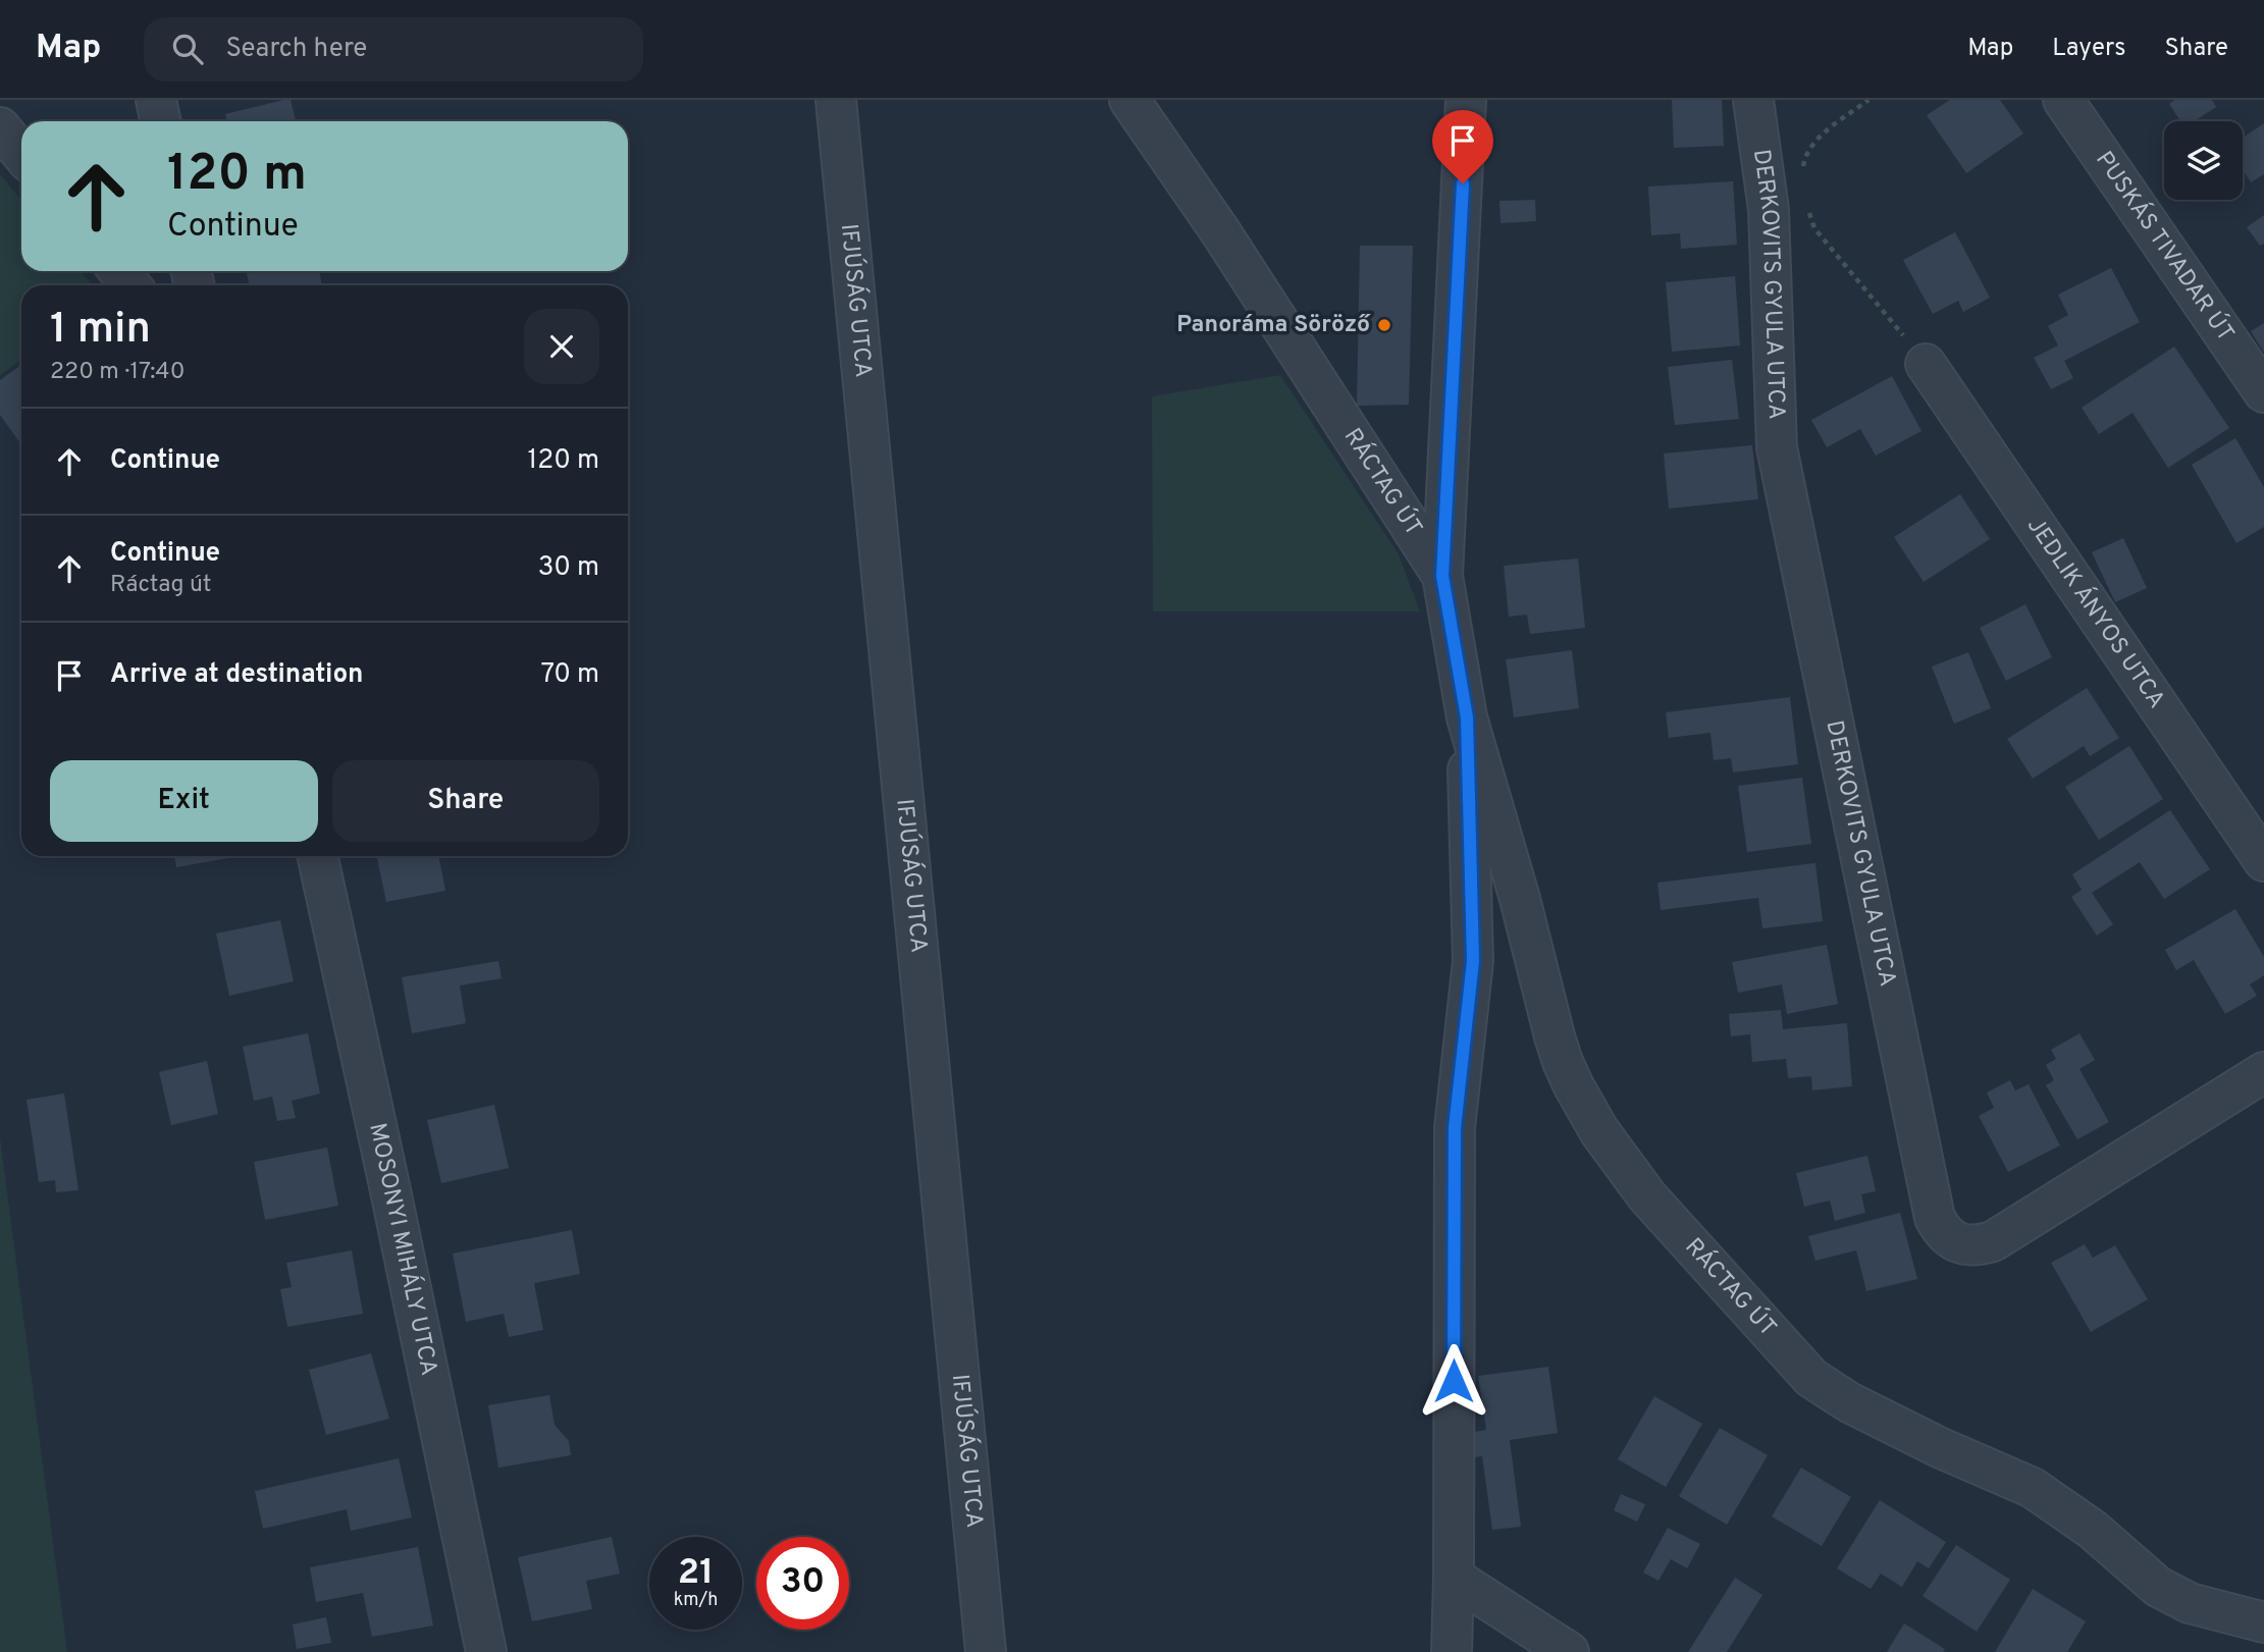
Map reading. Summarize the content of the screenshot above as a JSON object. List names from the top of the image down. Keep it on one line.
{"streets":{"street":["PUSKÁS TIVADAR ÚT","DERKOVITS GYULA UTCA","IFJÚSÁG UTCA","RÁCTAG ÚT","JEDLIK ÁNYOS UTCA","MOSONYI MIHÁLY UTCA"]},"places":["Panoráma Söröző"],"page":{"header":"Map","search":"Search here","nav":["Map","Layers","Share"],"turn":["120 m","Continue"],"heading":["1 min","220 m · 17:40"],"list":[{"name":"Continue","value":"120 m"},{"name":"Continue","note":"Ráctag út","value":"30 m"},{"name":"Arrive at destination","value":"70 m"}],"buttons":["Exit","Share"],"speed":"21 km/h","limit":"30"}}
